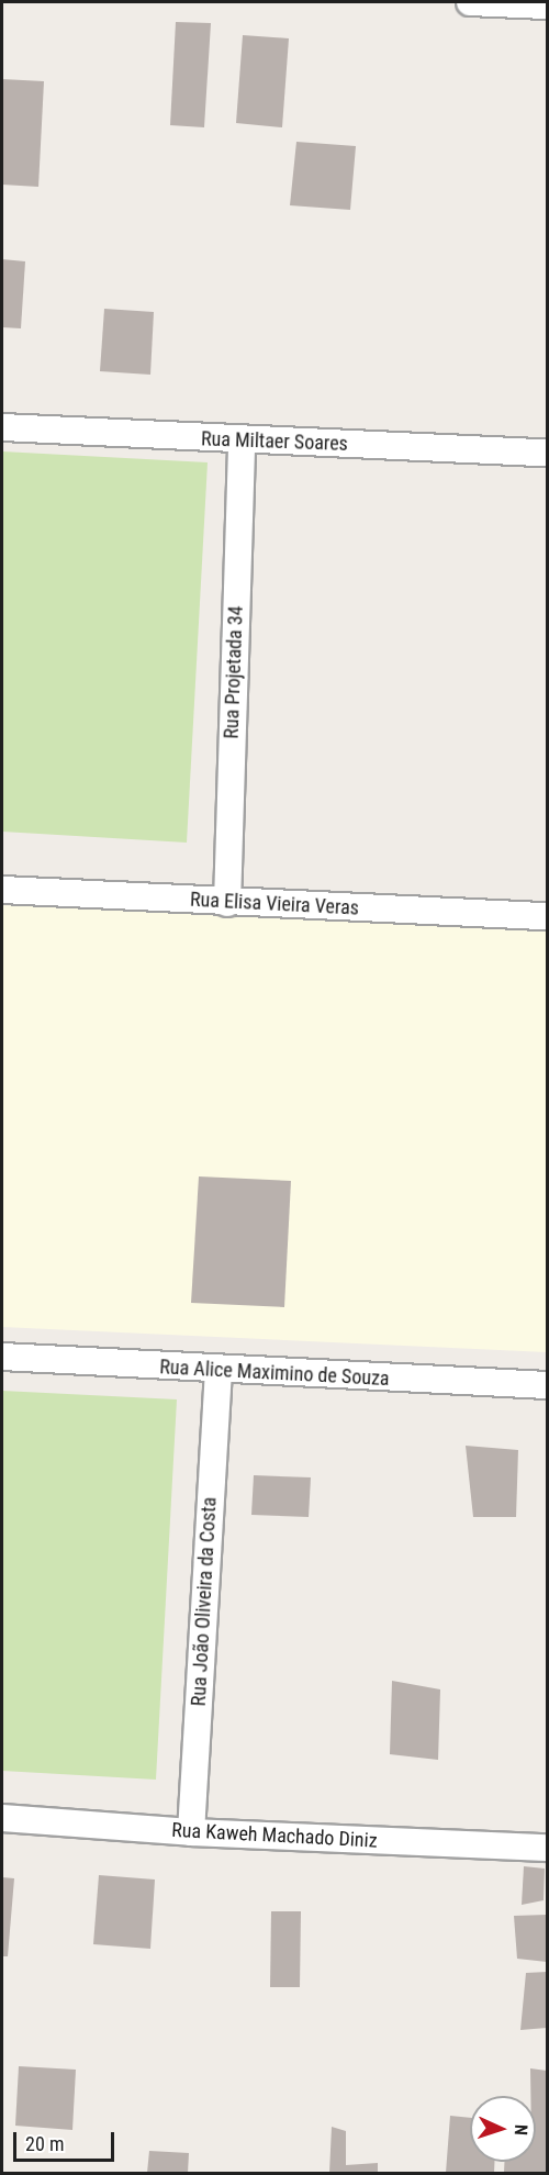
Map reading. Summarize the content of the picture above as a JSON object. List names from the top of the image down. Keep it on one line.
{"streets":{"street":["Rua Miltaer Soares","Rua Projetada 34","Rua Elisa Vieira Veras","Rua Alice Maximino de Souza","Rua João Oliveira da Costa","Rua Kaweh Machado Diniz"]},"crossings":[["Rua Miltaer Soares","Rua Projetada 34"],["Rua Projetada 34","Rua Elisa Vieira Veras"],["Rua Alice Maximino de Souza","Rua João Oliveira da Costa"],["Rua João Oliveira da Costa","Rua Kaweh Machado Diniz"]],"scale_bar":"20 m","north":"right"}
